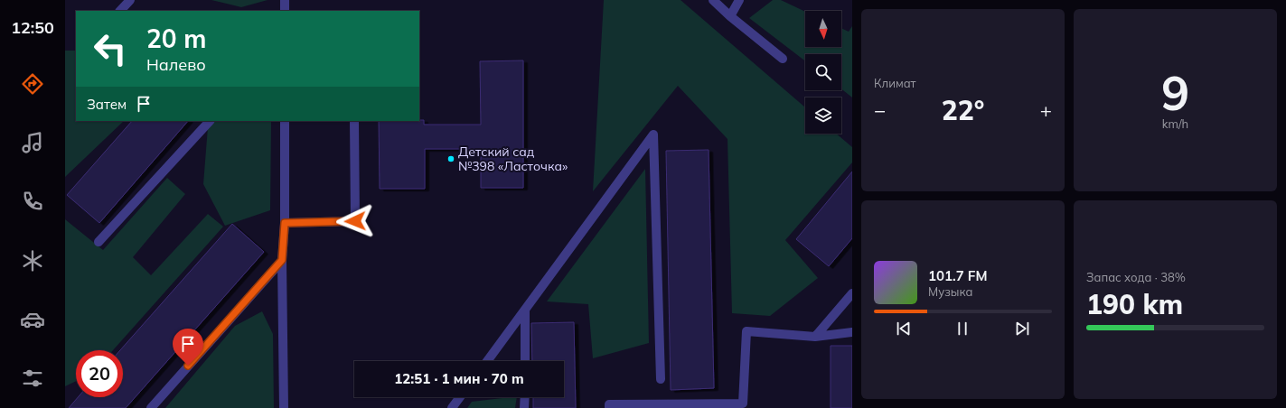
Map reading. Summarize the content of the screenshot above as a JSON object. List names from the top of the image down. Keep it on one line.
{"places":["Детский сад №398 «Ласточка»"],"north":"bottom","page":{"tabs":"12:50","tile":["Климат",["9","km/h"],["Запас хода · 38%","190 km"]],"turn":["20 m","Налево"],"then":"Затем","heat":["−","22°","+"],"song":["101.7 FM","Музыка"],"limit":"20","trip":"12:51 · 1 мин · 70 m"}}
